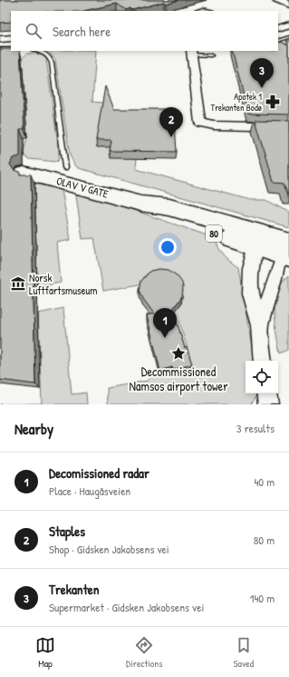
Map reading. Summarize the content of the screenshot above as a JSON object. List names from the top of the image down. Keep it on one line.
{"streets":{"highway":["OLAV V GATE","80"]},"places":{"pharmacy":["Apotek 1 Trekanten Bodø"],"museum":["Norsk Luftfartsmuseum"],"place":["Decommissioned Namsos airport tower"]},"page":{"search":"Search here","pins":["3","2","1"],"heading":["Nearby","3 results"],"list":[{"mark":"1","name":"Decomissioned radar","note":"Place · Haugåsveien","value":"40 m"},{"mark":"2","name":"Staples","note":"Shop · Gidsken Jakobsens vei","value":"80 m"},{"mark":"3","name":"Trekanten","note":"Supermarket · Gidsken Jakobsens vei","value":"140 m"}],"nav":["Map","Directions","Saved"]}}
